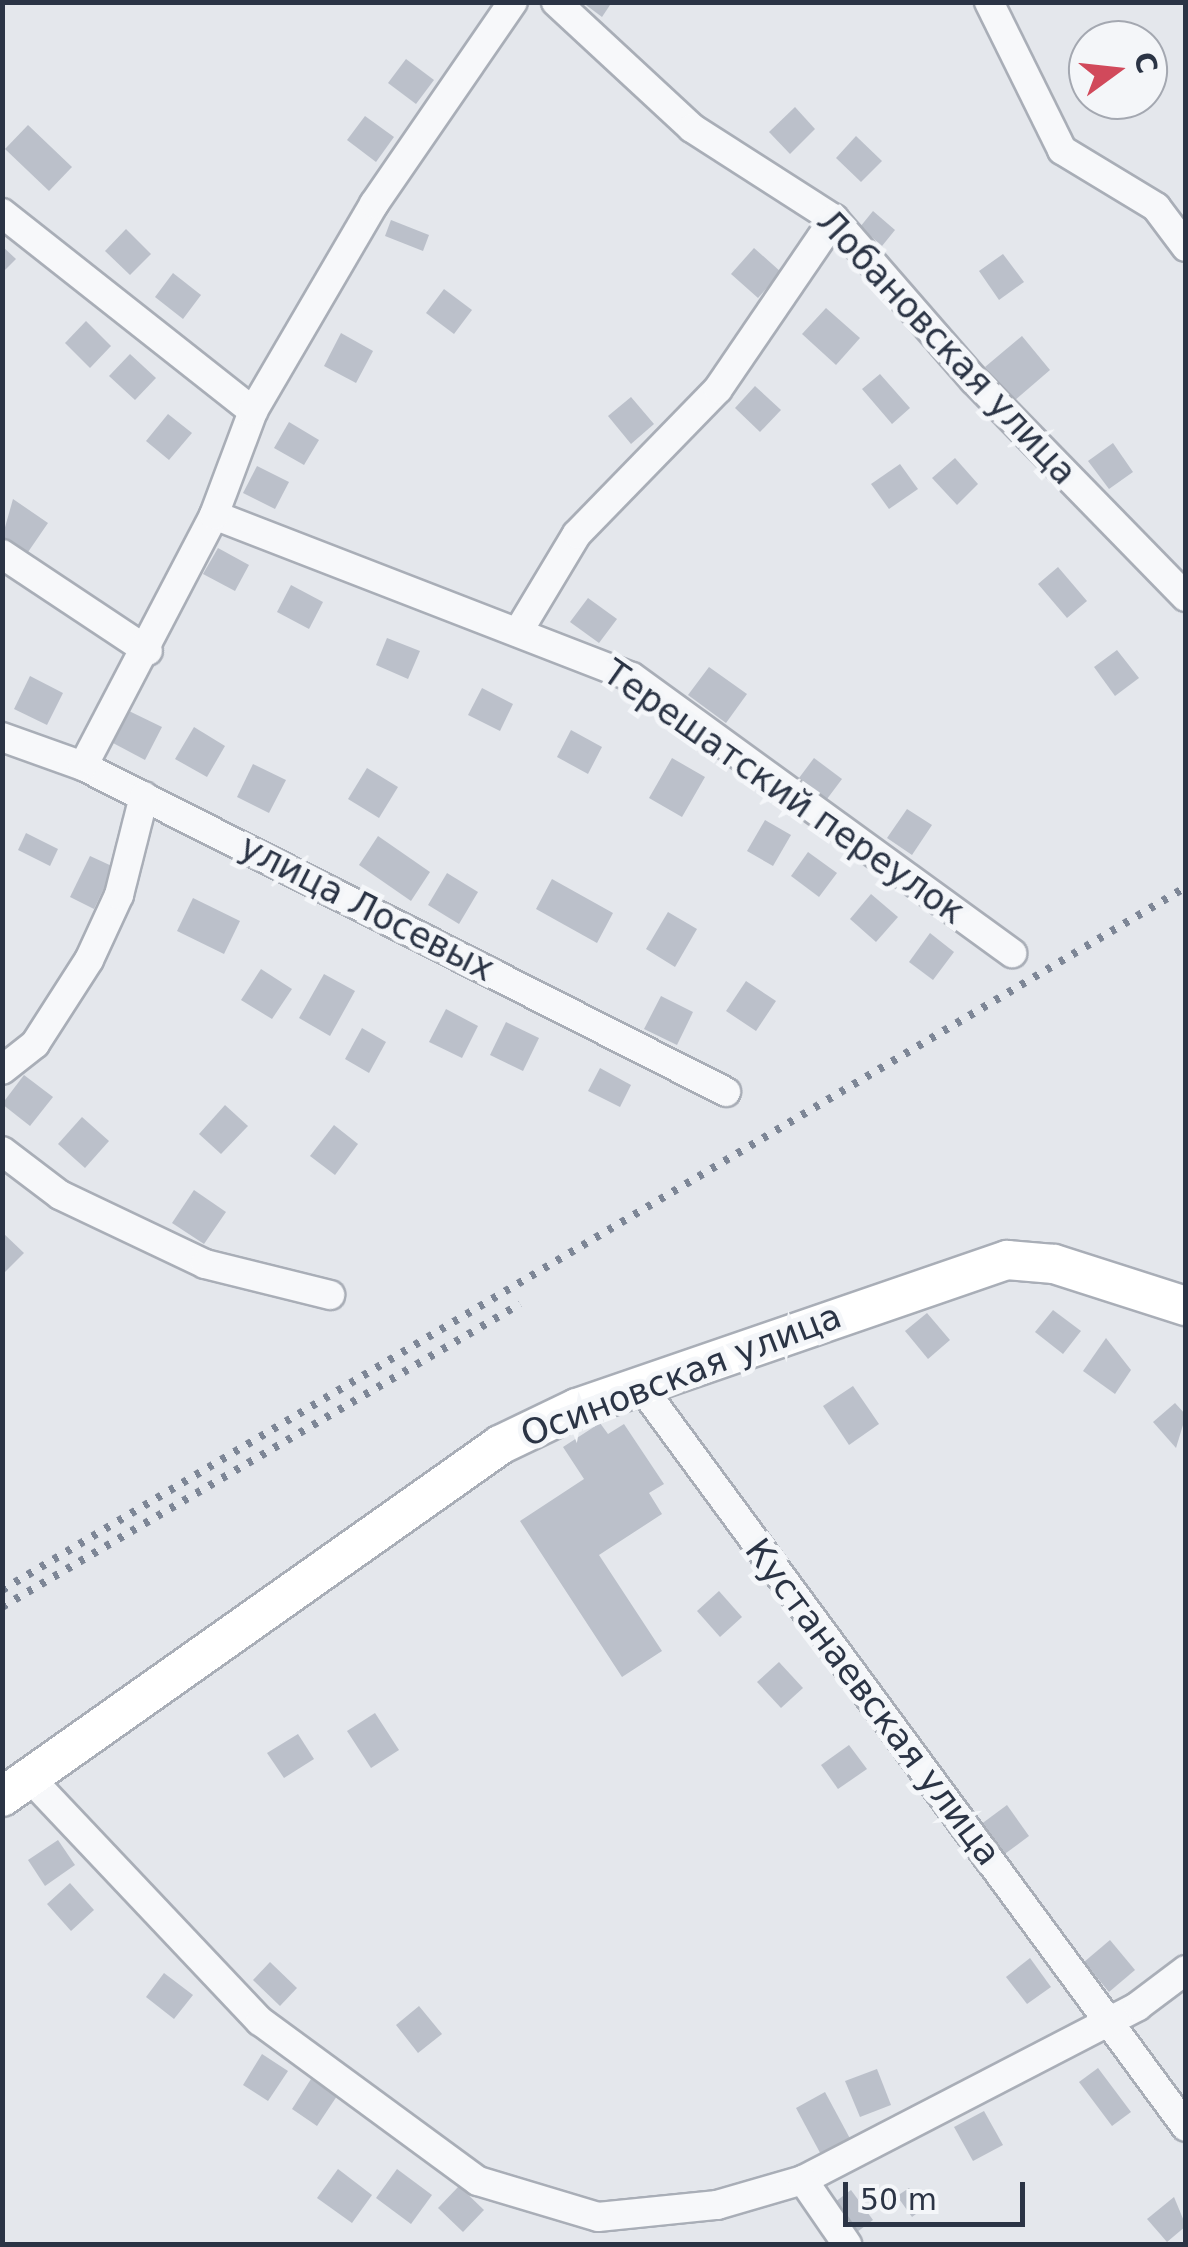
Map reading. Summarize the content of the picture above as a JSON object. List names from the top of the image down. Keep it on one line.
{"streets":{"main road":["Осиновская улица"],"street":["Лобановская улица","Терешатский переулок","улица Лосевых","Кустанаевская улица"]},"crossings":[["Осиновская улица","Кустанаевская улица"]],"scale_bar":"50 m","north":"right"}
